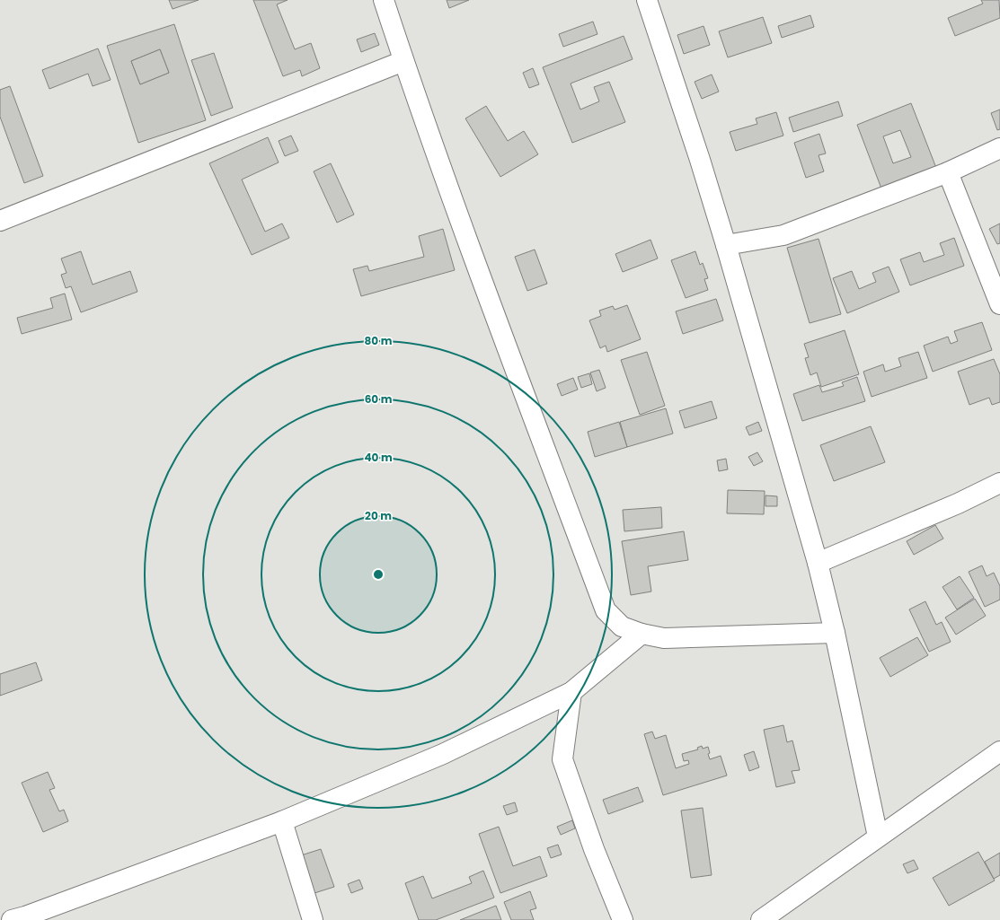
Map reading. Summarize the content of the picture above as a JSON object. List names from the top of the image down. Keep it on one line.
{"rings":["80 m","60 m","40 m","20 m"]}
